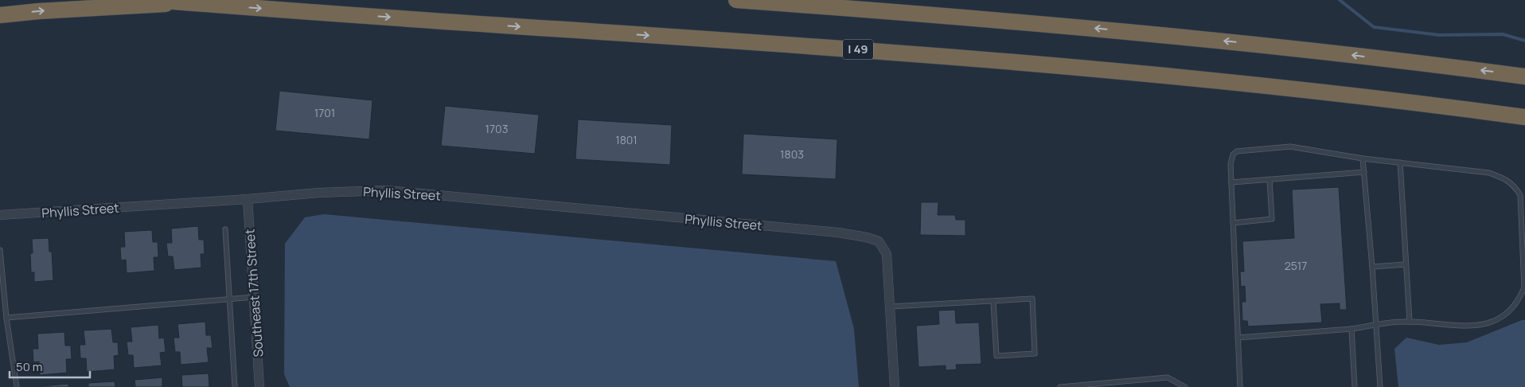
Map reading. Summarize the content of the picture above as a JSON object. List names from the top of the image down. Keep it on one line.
{"streets":{"highway":["I 49"],"street":["Phyllis Street","Southeast 17th Street"]},"crossings":[["Phyllis Street","Southeast 17th Street"]],"house_numbers":["1701","1703","1801","1803","2517"],"scale_bar":"50 m"}
